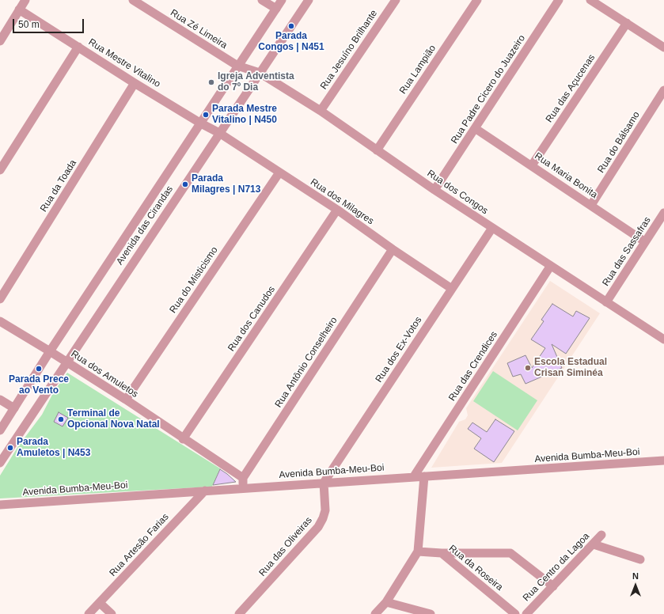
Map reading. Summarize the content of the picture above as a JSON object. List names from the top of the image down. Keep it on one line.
{"streets":{"street":["Rua Zé Limeira","Rua Jesuíno Brilhante","Rua Mestre Vitalino","Rua Lampião","Rua das Açucenas","Rua Padre Cicero do Juazeiro","Rua do Bálsamo","Rua Maria Bonita","Rua da Toada","Rua dos Congos","Rua dos Milagres","Avenida das Cirandas","Rua das Sassafras","Rua do Misticismo","Rua dos Canudos","Rua dos Ex-Votos","Rua Antônio Conselheiro","Rua das Crendices","Rua dos Amuletos","Avenida Bumba-Meu-Boi","Rua Artesão Farias","Rua das Oliveiras","Rua Centro da Lagoa","Rua da Roseira"]},"crossings":[["Rua Zé Limeira","Rua dos Congos"],["Rua Zé Limeira","Avenida das Cirandas"],["Rua Jesuíno Brilhante","Rua dos Congos"],["Rua Mestre Vitalino","Rua da Toada"],["Rua Mestre Vitalino","Rua dos Milagres"],["Rua Mestre Vitalino","Avenida das Cirandas"],["Rua Lampião","Rua dos Congos"],["Rua das Açucenas","Rua Maria Bonita"],["Rua Padre Cicero do Juazeiro","Rua Maria Bonita"],["Rua Padre Cicero do Juazeiro","Rua dos Congos"],["Rua do Bálsamo","Rua Maria Bonita"],["Rua Maria Bonita","Rua das Sassafras"],["Rua dos Congos","Avenida das Cirandas"],["Rua dos Congos","Rua das Sassafras"],["Rua dos Congos","Rua dos Ex-Votos"],["Rua dos Congos","Rua das Crendices"],["Rua dos Milagres","Avenida das Cirandas"],["Rua dos Milagres","Rua do Misticismo"],["Rua dos Milagres","Rua dos Canudos"],["Rua dos Milagres","Rua dos Ex-Votos"],["Rua dos Milagres","Rua Antônio Conselheiro"],["Avenida das Cirandas","Rua dos Amuletos"],["Rua do Misticismo","Rua dos Amuletos"],["Rua dos Canudos","Rua dos Amuletos"],["Rua dos Ex-Votos","Avenida Bumba-Meu-Boi"],["Rua dos Ex-Votos","Rua das Oliveiras"],["Rua Antônio Conselheiro","Rua dos Amuletos"],["Rua das Crendices","Avenida Bumba-Meu-Boi"],["Avenida Bumba-Meu-Boi","Rua Artesão Farias"],["Avenida Bumba-Meu-Boi","Rua das Oliveiras"]],"places":["Parada Congos | N451","Igreja Adventista do 7º Dia","Parada Mestre Vitalino | N450","Parada Milagres | N713","Escola Estadual Crisan Siminéa","Parada Prece ao Vento","Terminal de Opcional Nova Natal","Parada Amuletos | N453"],"scale_bar":"50 m","north":"top"}
